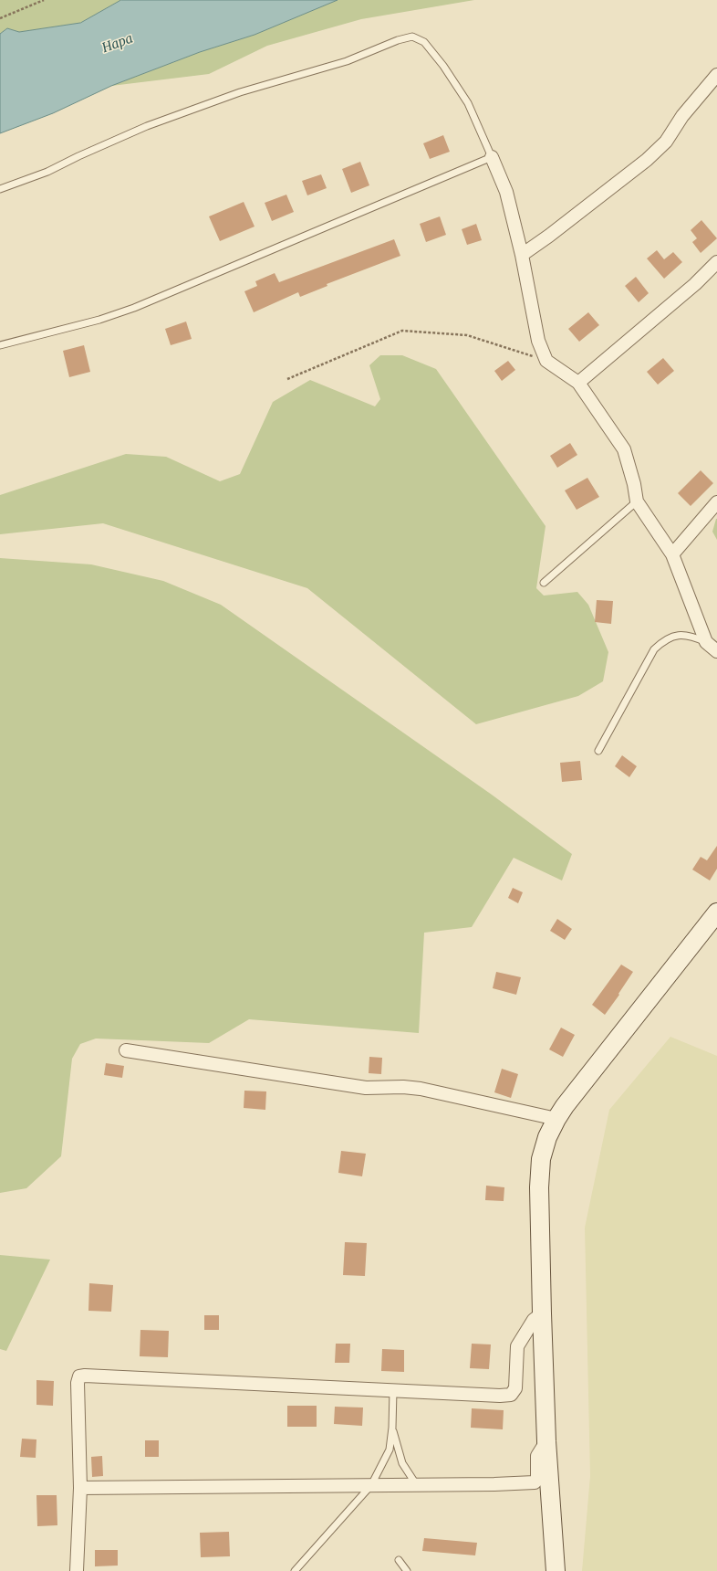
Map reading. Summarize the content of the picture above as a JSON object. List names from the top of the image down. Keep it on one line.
{"water":["Нара"]}
